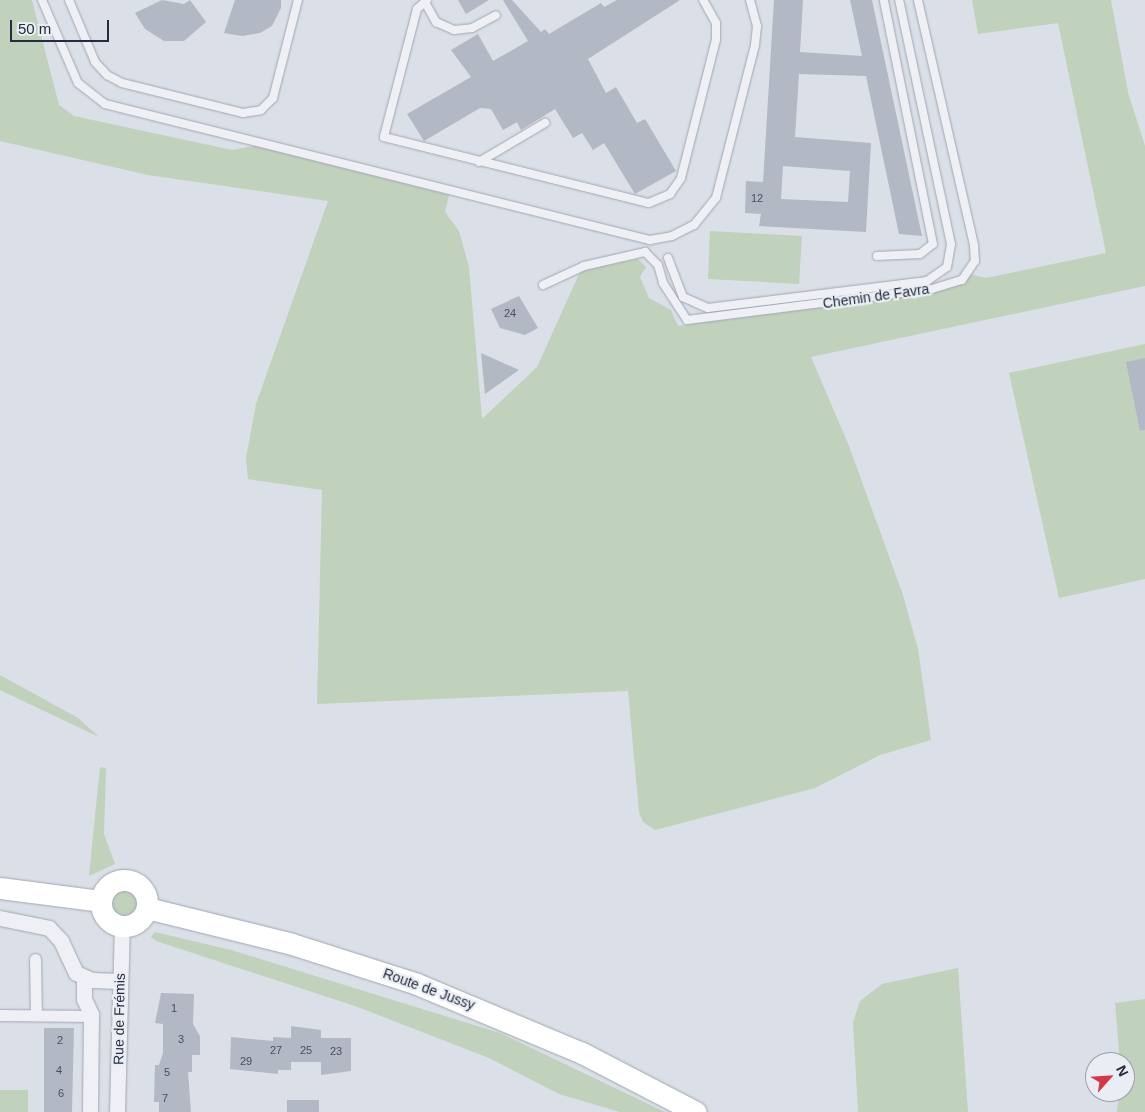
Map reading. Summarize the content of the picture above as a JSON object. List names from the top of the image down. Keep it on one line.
{"streets":{"main road":["Route de Jussy"],"street":["Rue de Frémis"],"lane":["Chemin de Favra"]},"crossings":[["Route de Jussy","Rue de Frémis"]],"house_numbers":["12","24","1","3","2","27","25","23","29","4","5","6","7"],"scale_bar":"50 m","north":"top right"}
